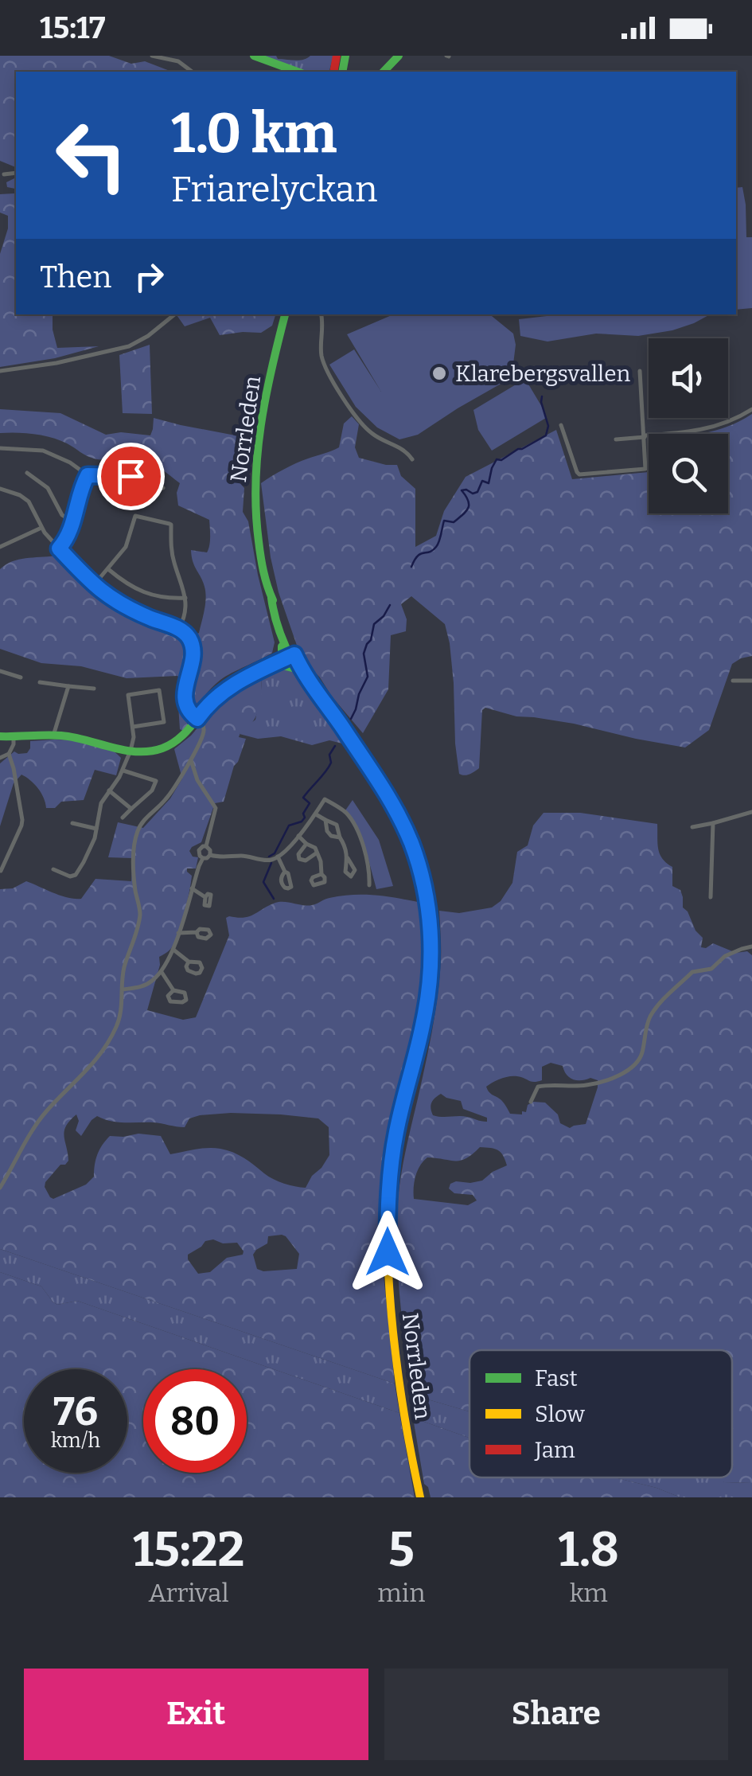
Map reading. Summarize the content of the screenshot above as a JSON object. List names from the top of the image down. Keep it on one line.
{"streets":{"main road":["Norrleden"]},"places":["Klarebergsvallen"],"legend":["Fast","Slow","Jam"],"page":{"status":"15:17","turn":["1.0 km","Friarelyckan"],"then":"Then","speed":"76 km/h","limit":"80","eta":["15:22","Arrival","5","min","1.8","km"],"buttons":["Exit","Share"]}}
